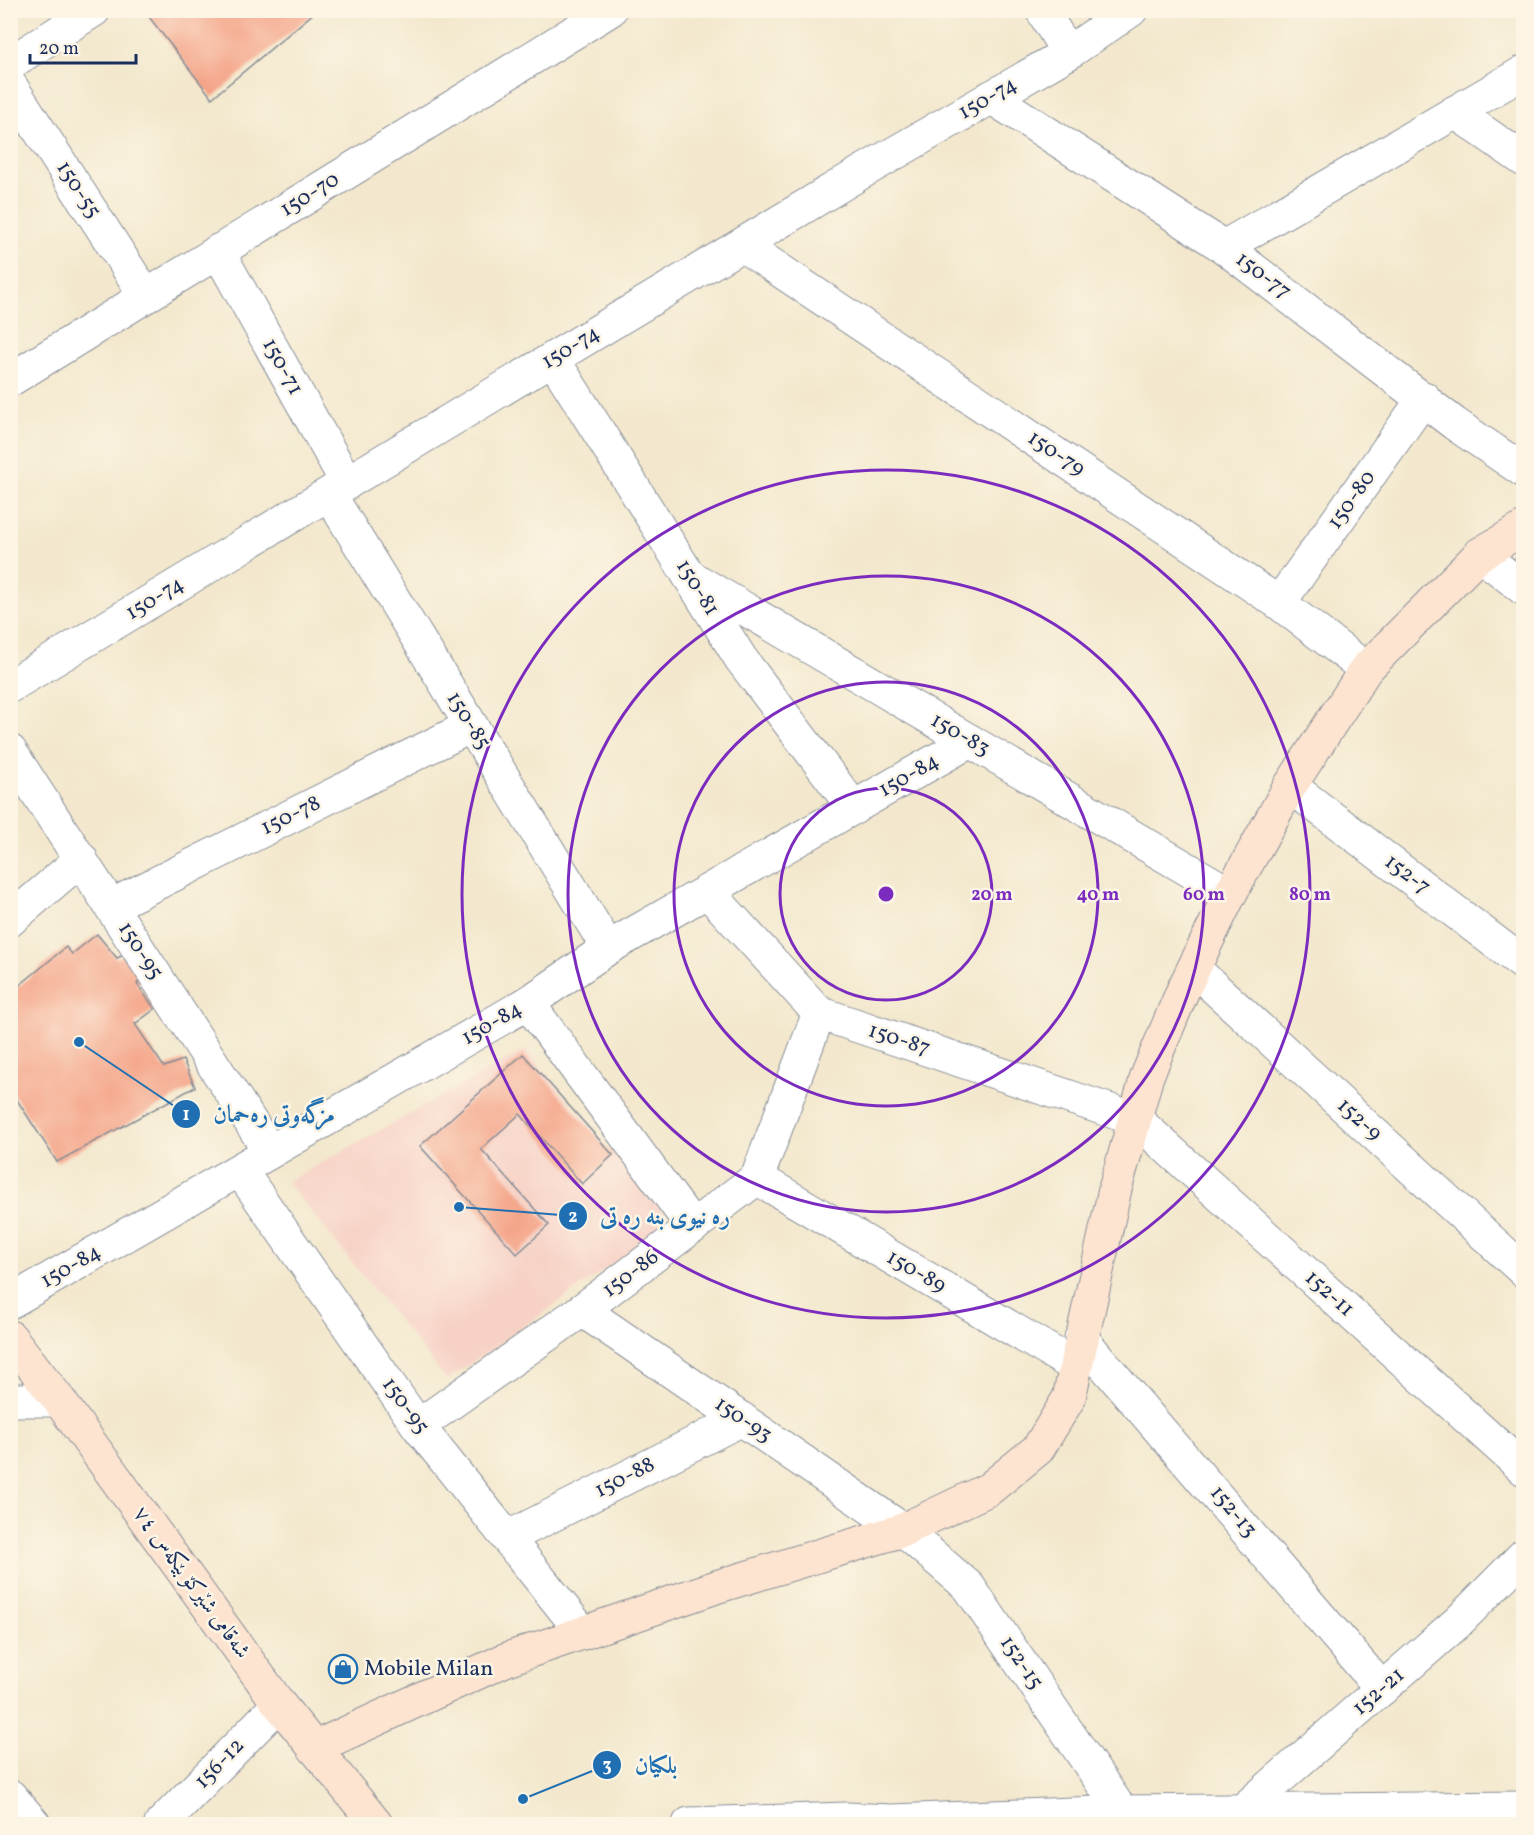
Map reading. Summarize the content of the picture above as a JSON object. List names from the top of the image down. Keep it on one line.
{"streets":{"street":["150-74","150-55","150-70","150-77","150-71","150-79","150-80","150-81","150-85","150-83","150-84","150-78","152-7","150-95","150-87","152-9","150-89","150-86","152-11","150-93","150-88","152-13","شەقامی شێرکۆ بێکەس ٧٤","152-15","152-21","156-12"]},"crossings":[["150-74","150-77"],["150-74","150-71"],["150-74","150-79"],["150-74","150-81"],["150-74","150-85"],["150-55","150-70"],["150-70","150-71"],["150-77","150-80"],["150-71","150-85"],["150-79","150-80"],["150-81","150-83"],["150-81","150-84"],["150-85","150-84"],["150-85","150-78"],["150-83","150-84"],["150-84","150-95"],["150-84","150-87"],["150-78","150-95"],["150-95","150-86"],["150-95","150-88"],["150-87","152-11"],["150-89","150-86"],["150-89","152-13"],["150-86","150-93"],["150-93","150-88"],["150-93","152-15"],["152-13","152-21"],["شەقامی شێرکۆ بێکەس ٧٤","156-12"]],"places":{"other":["مزگەوتی رەحمان","ره نیوی بنه ره تی","بلكيان"],"shop":["Mobile Milan"]},"scale_bar":"20 m","rings":["20 m","40 m","60 m","80 m"]}
